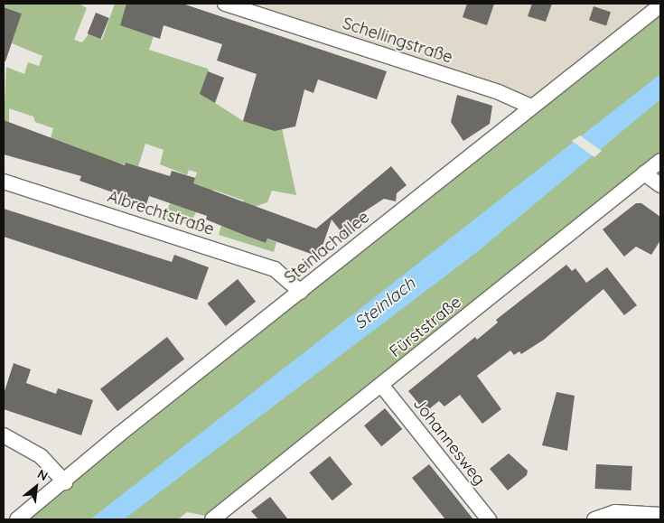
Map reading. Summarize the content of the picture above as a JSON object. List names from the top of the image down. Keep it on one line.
{"streets":{"street":["Schellingstraße","Albrechtstraße","Steinlachallee","Fürststraße","Johannesweg"]},"crossings":[["Schellingstraße","Steinlachallee"],["Albrechtstraße","Steinlachallee"],["Fürststraße","Johannesweg"]],"water":["Steinlach"],"north":"top right"}
